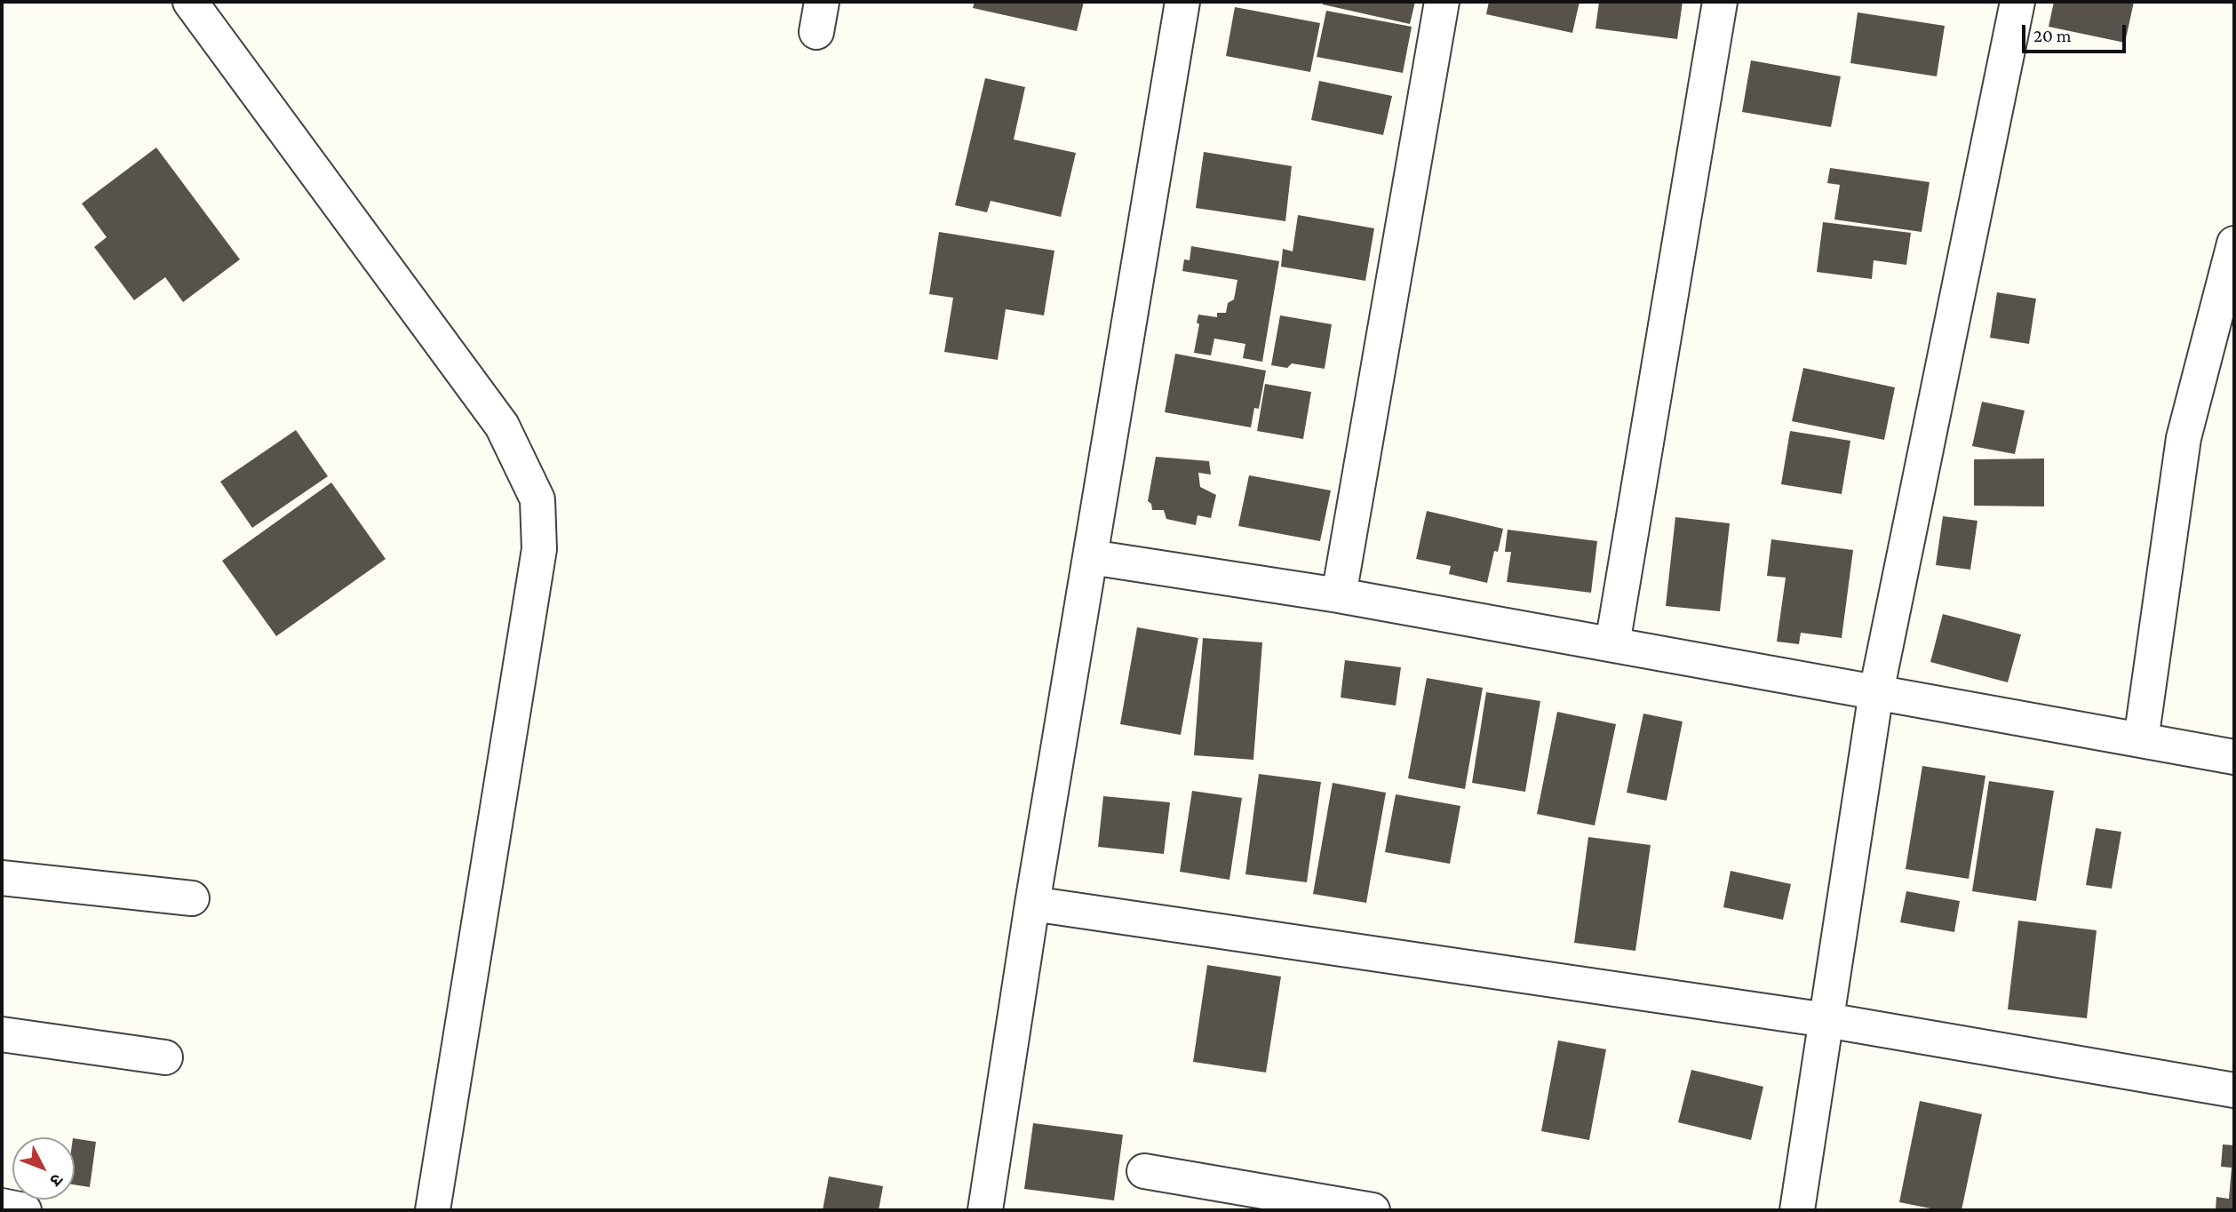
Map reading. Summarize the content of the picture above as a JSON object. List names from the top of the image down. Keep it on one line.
{"scale_bar":"20 m","north":"bottom right"}
